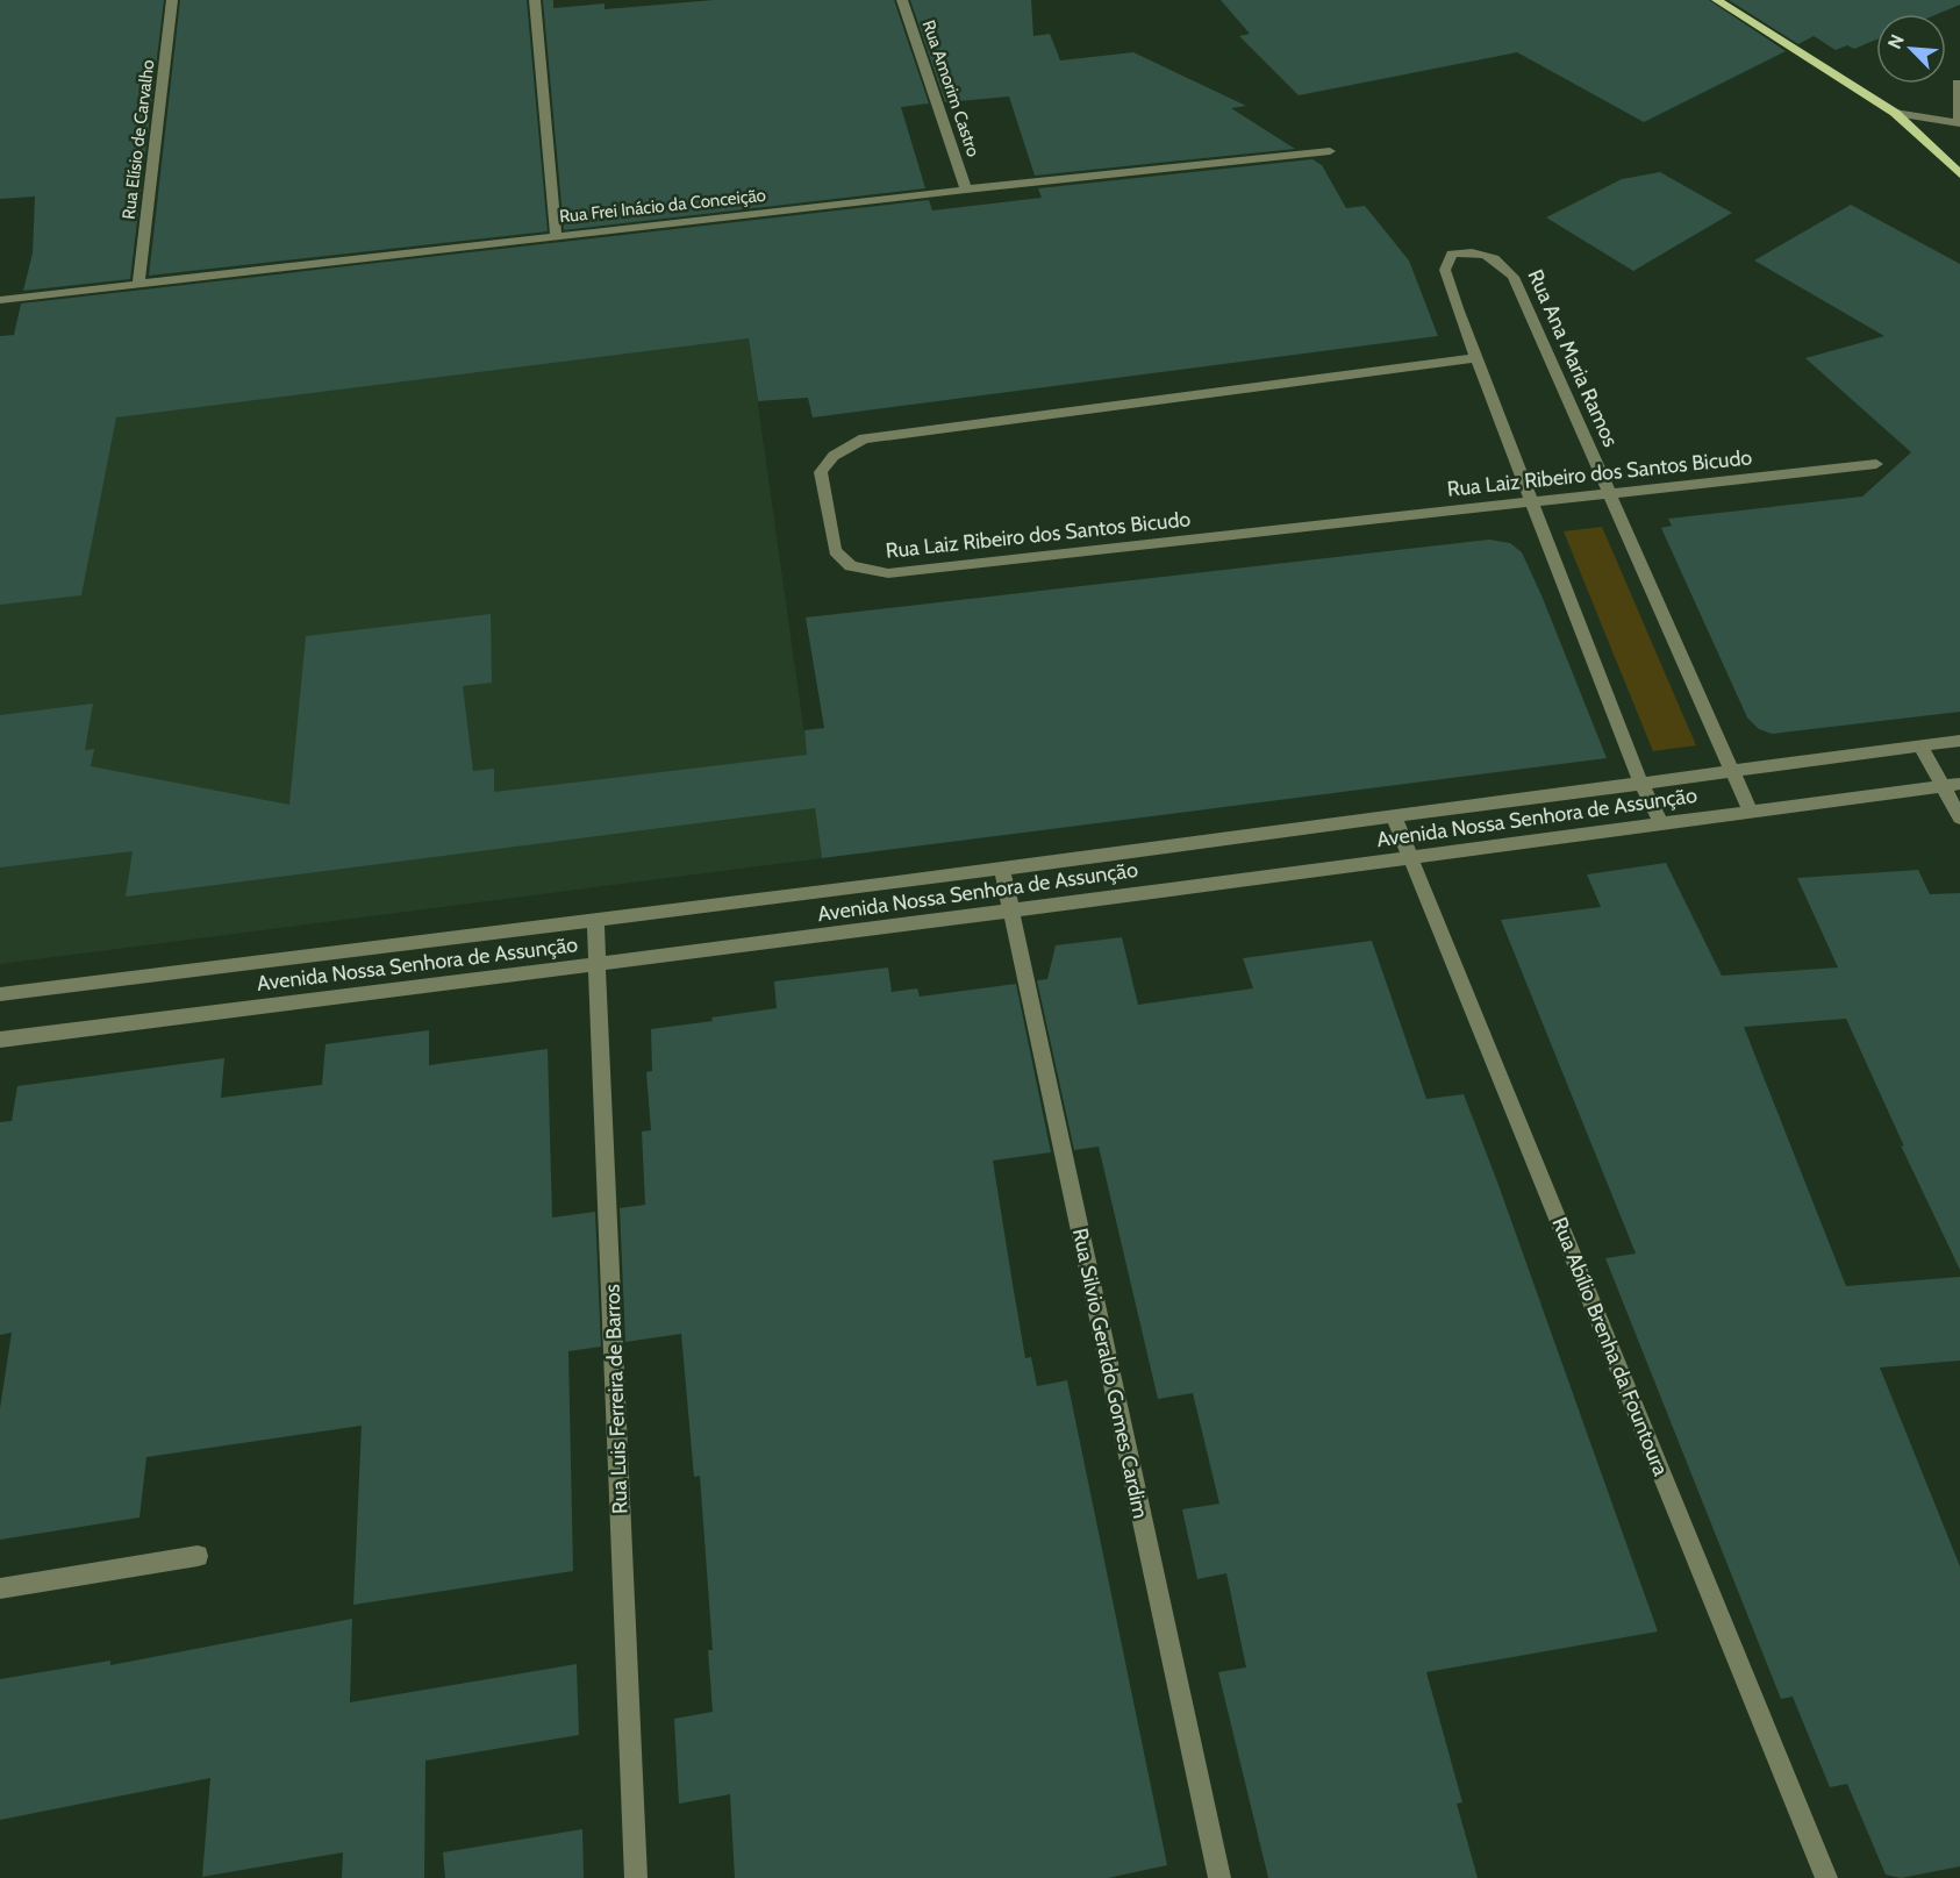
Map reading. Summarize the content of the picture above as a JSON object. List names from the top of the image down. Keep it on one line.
{"streets":{"street":["Rua Amorim Castro","Rua Elísio de Carvalho","Rua Frei Inácio da Conceição","Rua Ana Maria Ramos","Rua Laiz Ribeiro dos Santos Bicudo","Avenida Nossa Senhora de Assunção","Rua Abílio Brenha da Fountoura","Rua Silvio Geraldo Gomes Cardim","Rua Luis Ferreira de Barros"]},"crossings":[["Rua Amorim Castro","Rua Frei Inácio da Conceição"],["Rua Elísio de Carvalho","Rua Frei Inácio da Conceição"],["Rua Ana Maria Ramos","Rua Laiz Ribeiro dos Santos Bicudo"],["Rua Ana Maria Ramos","Avenida Nossa Senhora de Assunção"],["Avenida Nossa Senhora de Assunção","Rua Abílio Brenha da Fountoura"],["Avenida Nossa Senhora de Assunção","Rua Silvio Geraldo Gomes Cardim"],["Avenida Nossa Senhora de Assunção","Rua Luis Ferreira de Barros"]],"north":"top left"}
